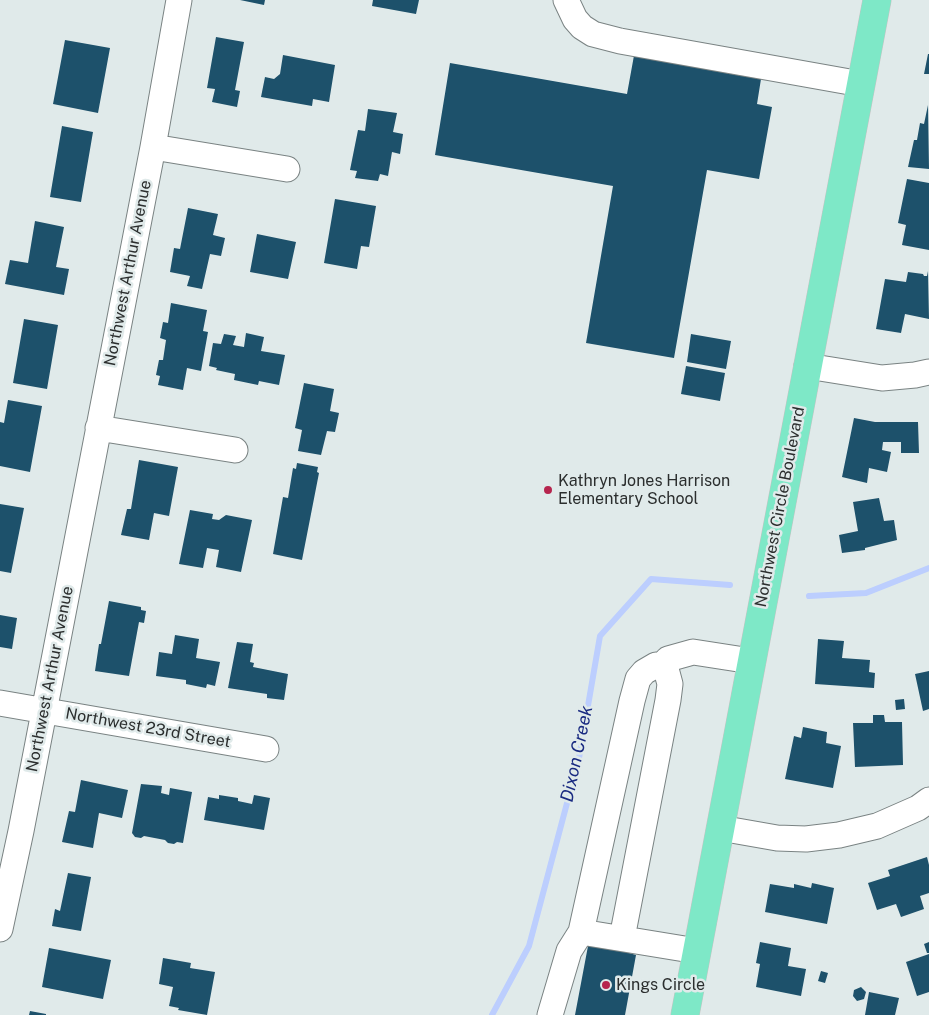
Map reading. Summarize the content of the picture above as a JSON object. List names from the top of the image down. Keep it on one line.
{"streets":{"main road":["Northwest Circle Boulevard"],"street":["Northwest Arthur Avenue","Northwest 23rd Street"]},"crossings":[["Northwest Arthur Avenue","Northwest 23rd Street"]],"water":["Dixon Creek"],"places":["Kathryn Jones Harrison Elementary School","Kings Circle"]}
